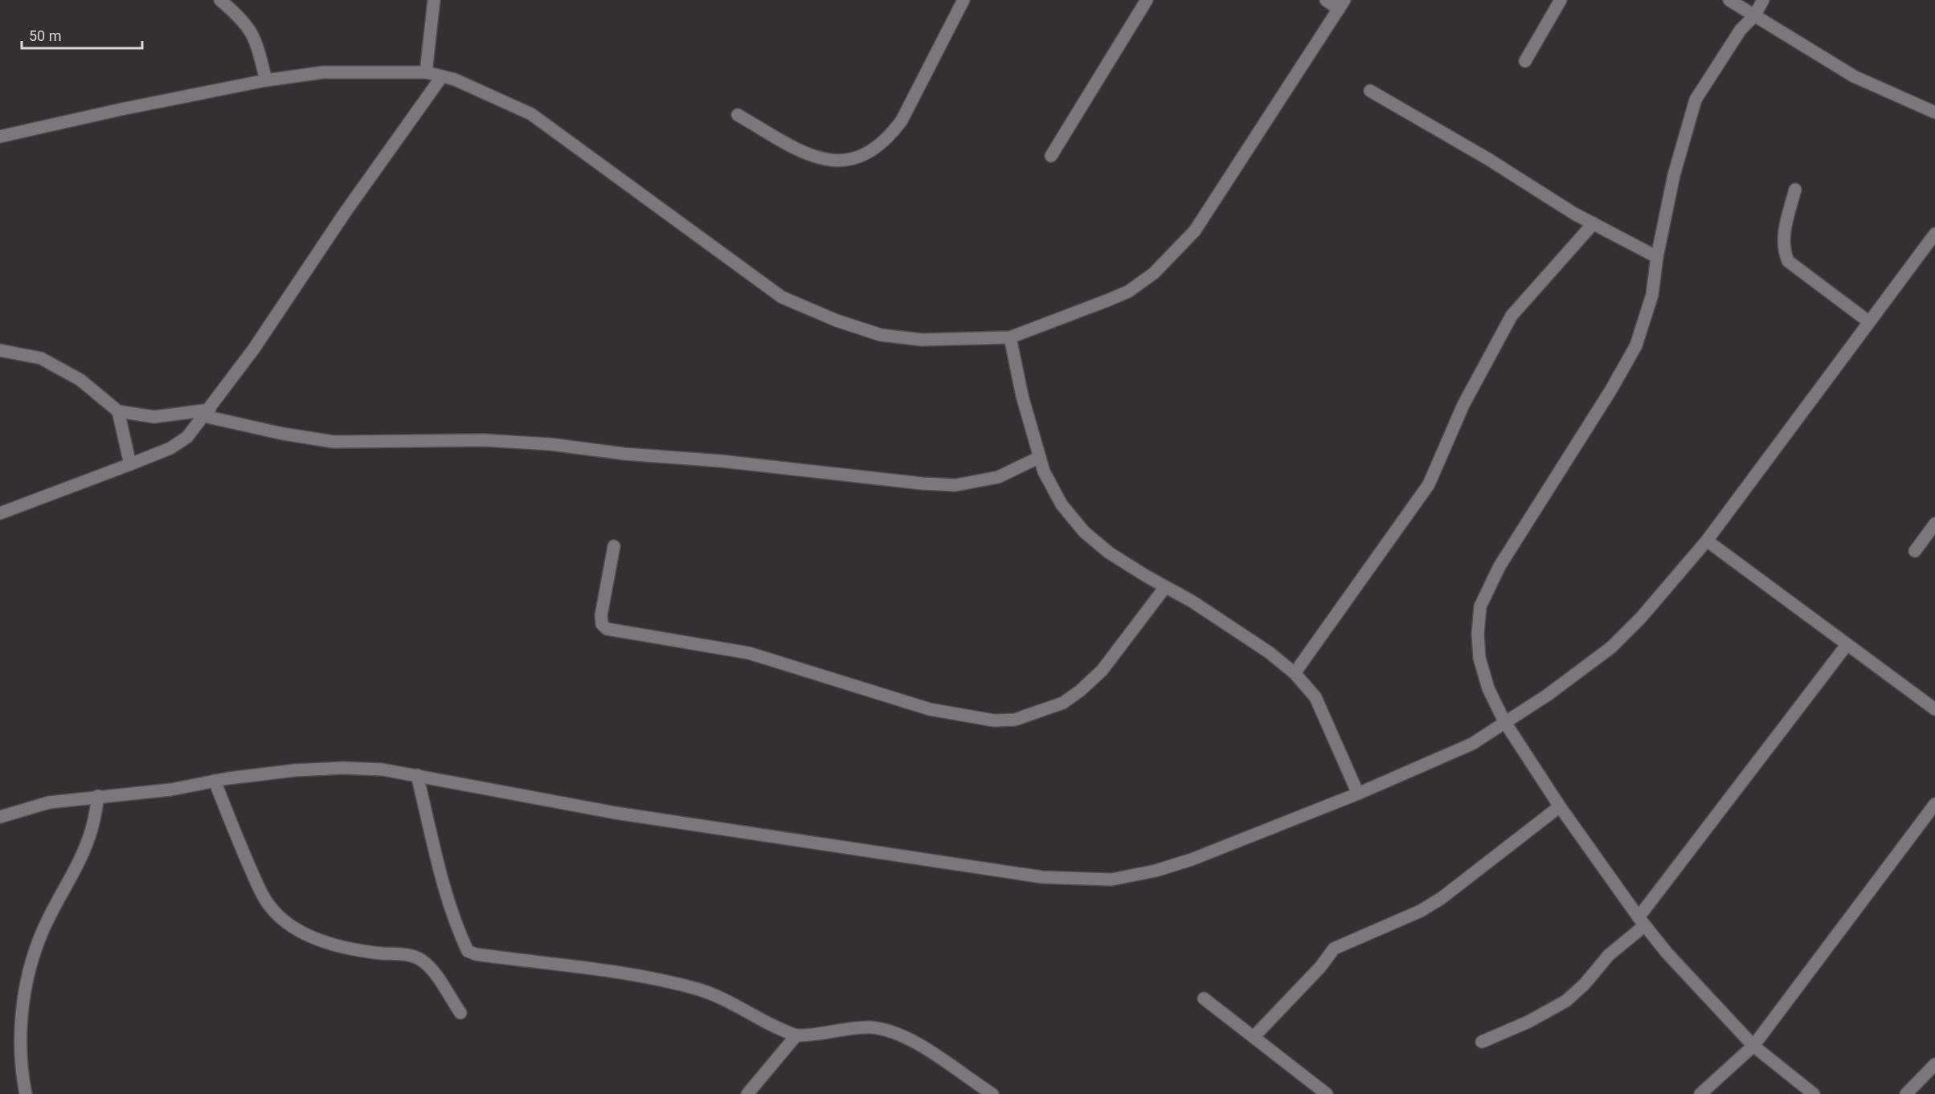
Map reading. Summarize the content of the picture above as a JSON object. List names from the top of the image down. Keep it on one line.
{"scale_bar":"50 m"}
